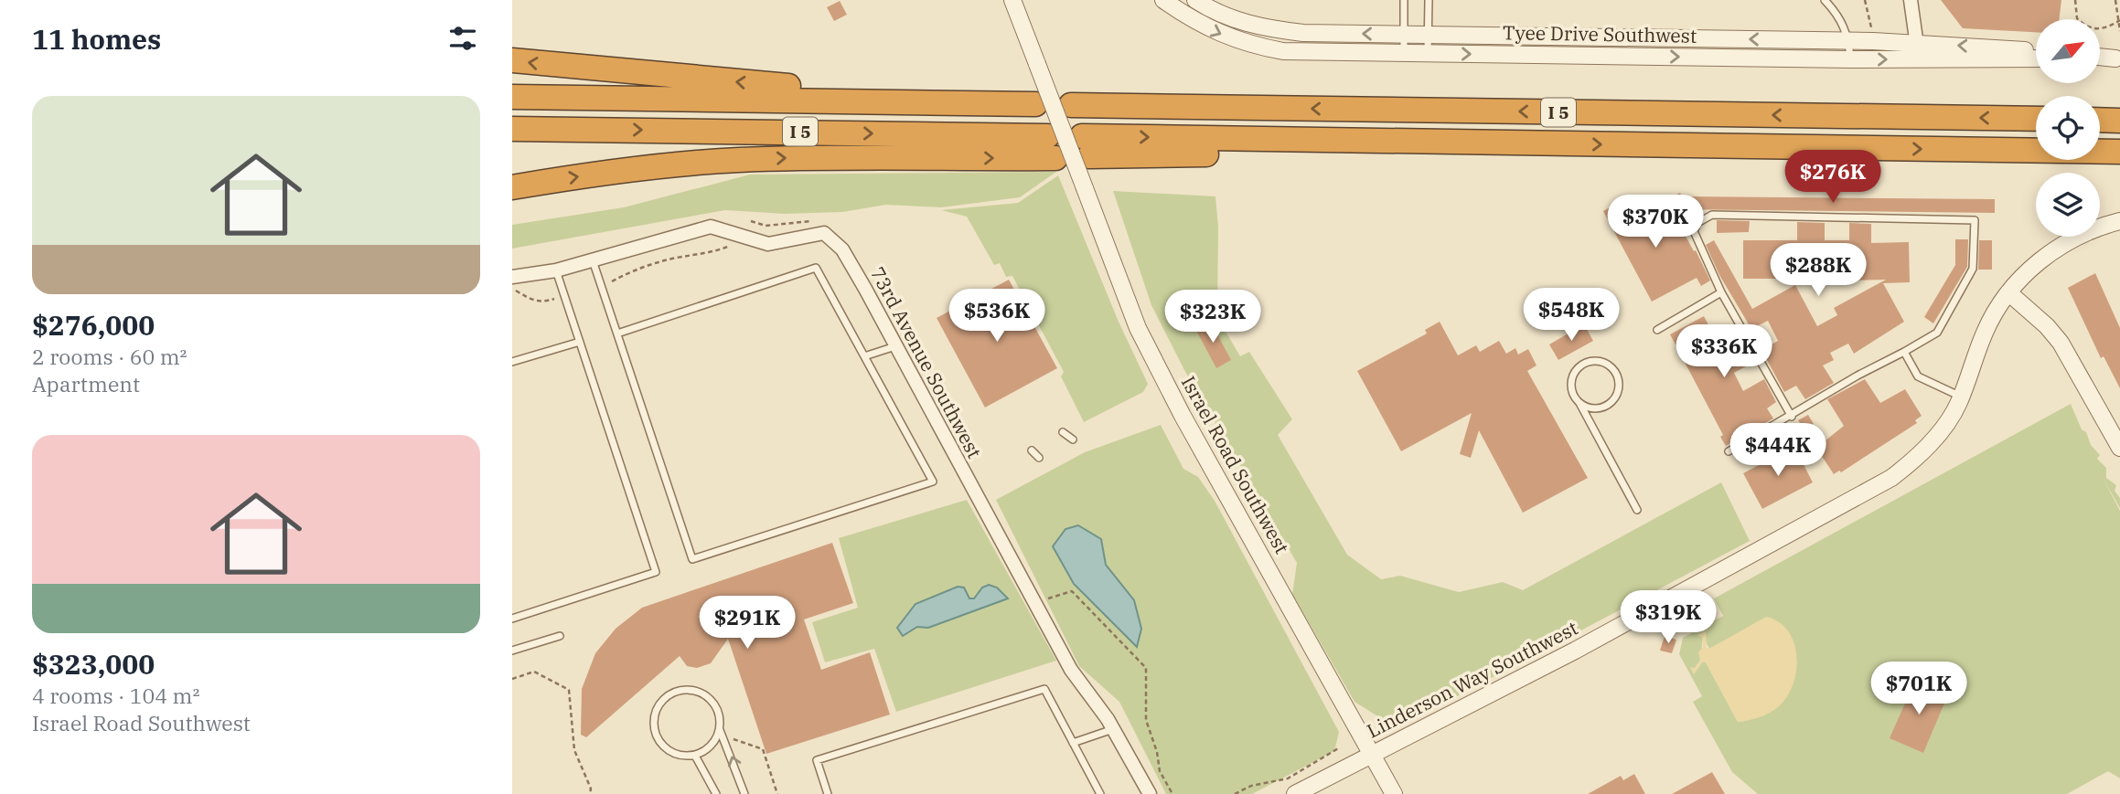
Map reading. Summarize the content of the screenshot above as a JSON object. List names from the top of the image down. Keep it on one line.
{"streets":{"highway":["I 5"],"street":["Tyee Drive Southwest","73rd Avenue Southwest","Israel Road Southwest","Linderson Way Southwest"]},"crossings":[["Israel Road Southwest","Linderson Way Southwest"]],"north":"top right","page":{"heading":"11 homes","list":[{"name":"$276,000","note":"2 rooms · 60 m² · Apartment"},{"name":"$323,000","note":"4 rooms · 104 m² · Israel Road Southwest"}],"price":["$276K","$370K","$288K","$548K","$536K","$323K","$336K","$444K","$319K","$291K","$701K"]}}
